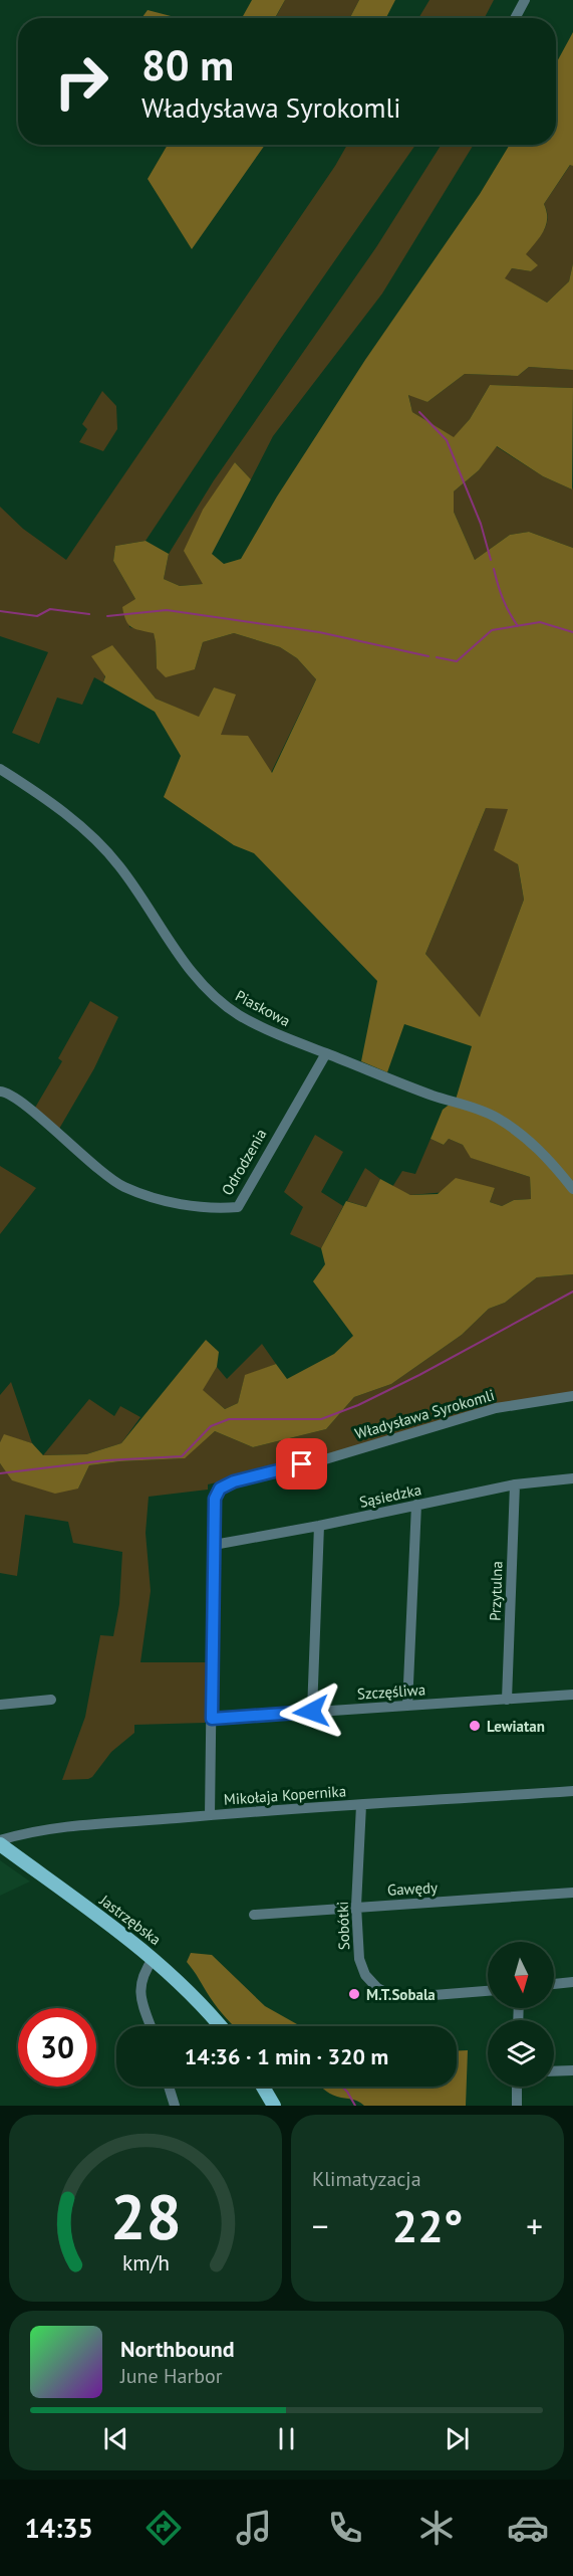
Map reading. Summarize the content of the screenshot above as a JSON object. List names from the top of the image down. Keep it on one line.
{"streets":{"main road":["Jastrzębska"],"street":["Piaskowa","Odrodzenia","Władysława Syrokomli","Sąsiedzka","Przytulna","Szczęśliwa","Mikołaja Kopernika","Gawędy","Sobótki"]},"crossings":[["Piaskowa","Odrodzenia"],["Władysława Syrokomli","Sąsiedzka"],["Władysława Syrokomli","Szczęśliwa"],["Władysława Syrokomli","Mikołaja Kopernika"],["Sąsiedzka","Przytulna"],["Przytulna","Szczęśliwa"],["Mikołaja Kopernika","Jastrzębska"],["Mikołaja Kopernika","Sobótki"],["Gawędy","Sobótki"]],"places":["Lewiatan","M.T.Sobala"],"north":"bottom","page":{"turn":["80 m","Władysława Syrokomli"],"limit":"30","trip":"14:36 · 1 min · 320 m","tile":"Klimatyzacja","heat":["−","22°","+"],"song":["Northbound","June Harbor"],"tabs":"14:35","gauge":["28","km/h"]}}
